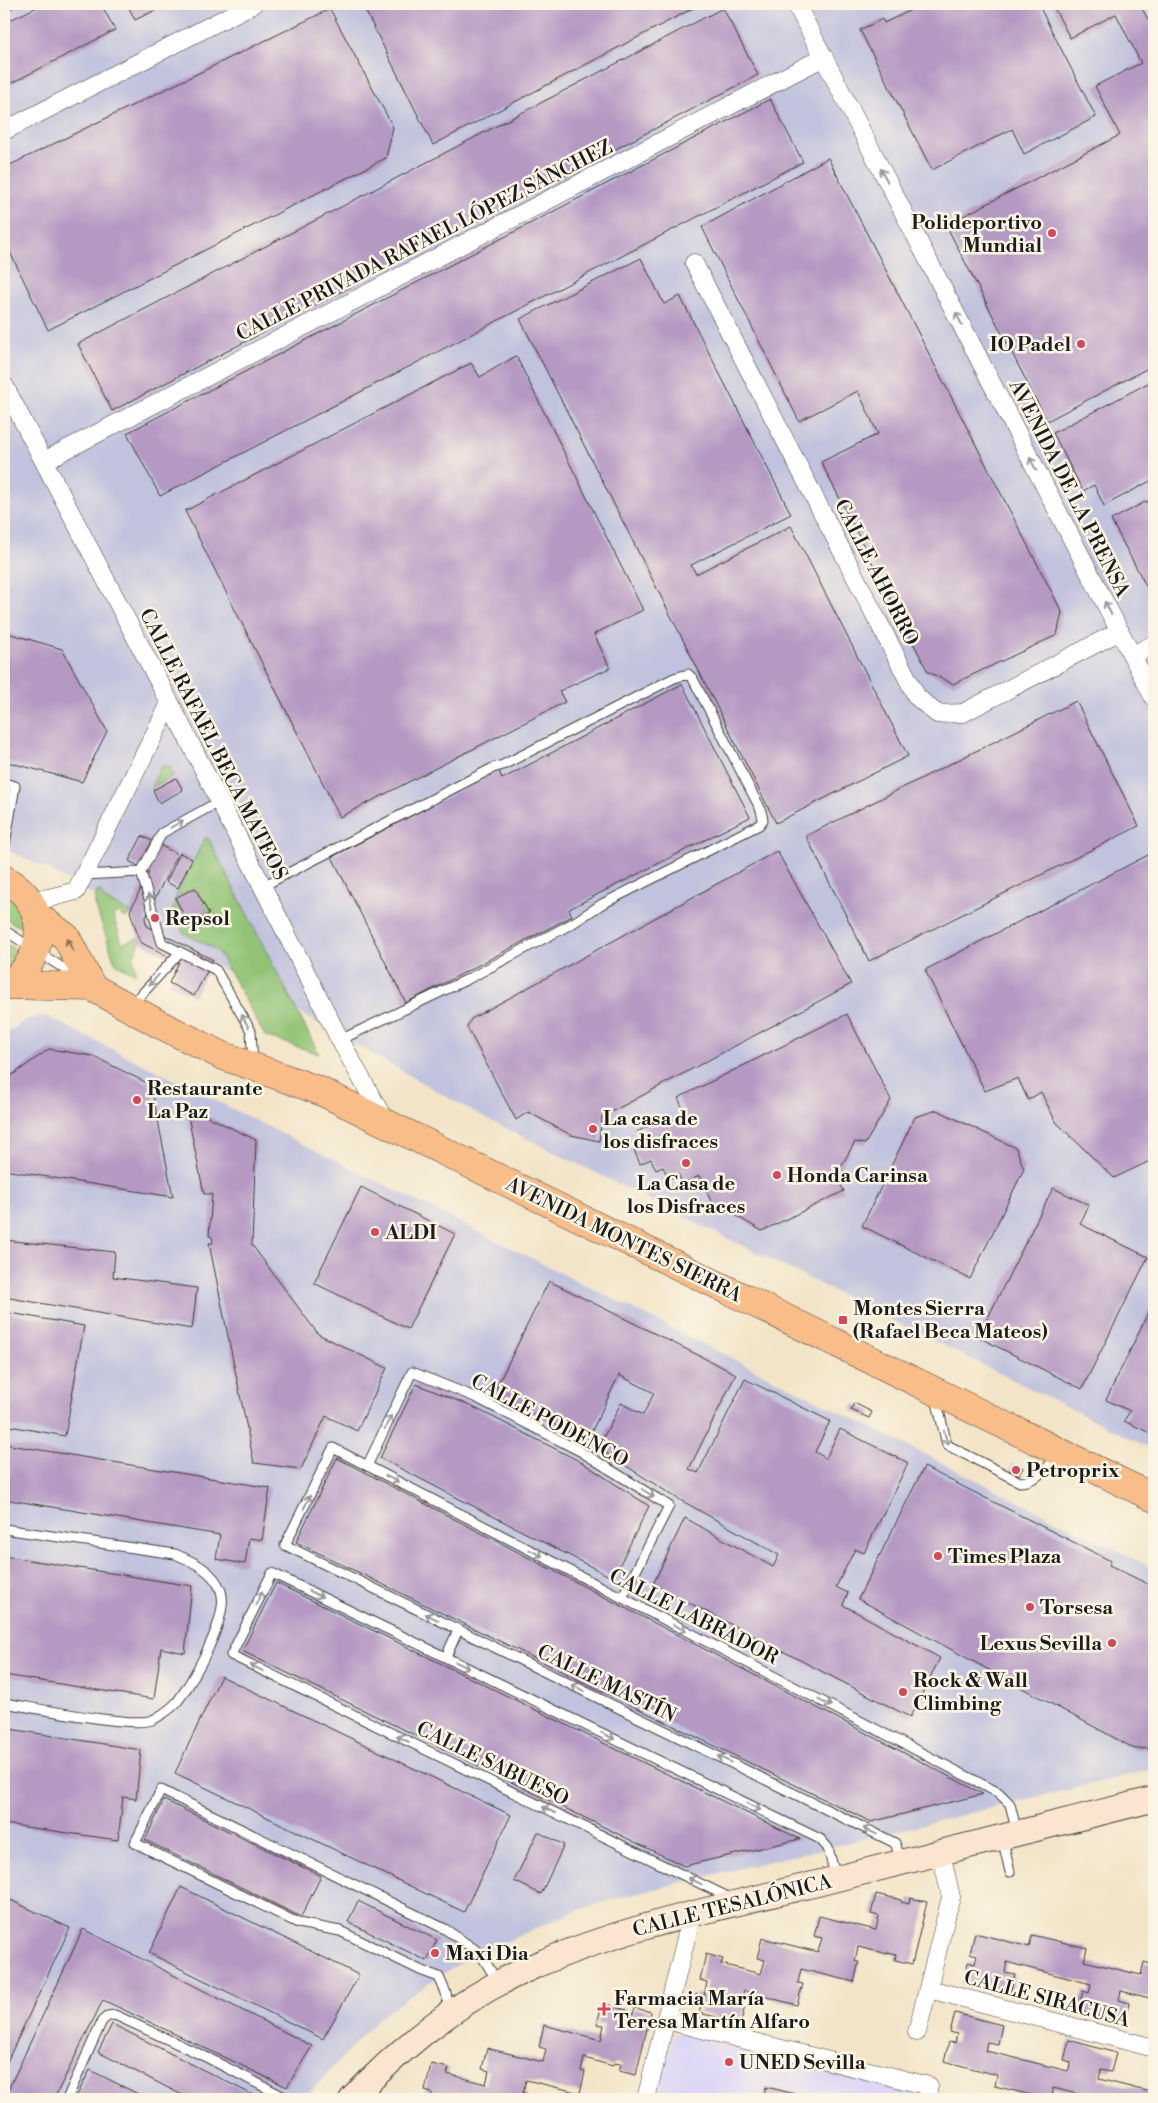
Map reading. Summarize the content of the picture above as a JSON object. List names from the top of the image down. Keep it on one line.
{"streets":{"main road":["AVENIDA MONTES SIERRA"],"street":["CALLE PRIVADA RAFAEL LÓPEZ SÁNCHEZ","AVENIDA DE LA PRENSA","CALLE AHORRO","CALLE RAFAEL BECA MATEOS","CALLE TESALÓNICA","CALLE SIRACUSA"],"lane":["CALLE PODENCO","CALLE LABRADOR","CALLE MASTÍN","CALLE SABUESO"]},"crossings":[["CALLE PRIVADA RAFAEL LÓPEZ SÁNCHEZ","AVENIDA DE LA PRENSA"],["CALLE PRIVADA RAFAEL LÓPEZ SÁNCHEZ","CALLE RAFAEL BECA MATEOS"],["AVENIDA DE LA PRENSA","CALLE AHORRO"],["CALLE RAFAEL BECA MATEOS","AVENIDA MONTES SIERRA"],["CALLE PODENCO","CALLE LABRADOR"],["CALLE LABRADOR","CALLE MASTÍN"],["CALLE LABRADOR","CALLE TESALÓNICA"],["CALLE MASTÍN","CALLE TESALÓNICA"],["CALLE SABUESO","CALLE TESALÓNICA"]],"one_way":["AVENIDA DE LA PRENSA","CALLE LABRADOR"],"places":{"other":["Polideportivo Mundial","IO Padel","Repsol","Restaurante La Paz","La casa de los disfraces","La Casa de los Disfraces","Honda Carinsa","ALDI","Petroprix","Times Plaza","Torsesa","Lexus Sevilla","Rock & Wall Climbing","Maxi Dia","UNED Sevilla"],"transit":["Montes Sierra (Rafael Beca Mateos)"],"health":["Farmacia María Teresa Martín Alfaro"]}}
